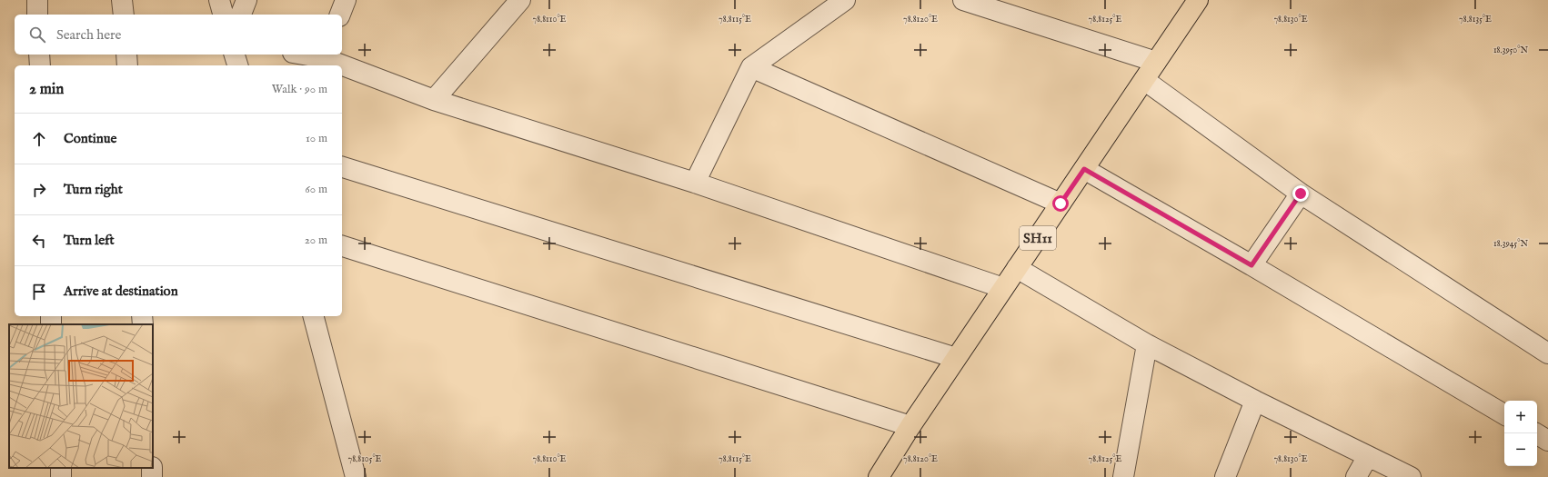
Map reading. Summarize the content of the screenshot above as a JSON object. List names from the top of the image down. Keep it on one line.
{"streets":{"main road":["SH11"]},"page":{"search":"Search here","heading":["2 min","Walk · 90 m"],"list":[["Continue","10 m"],["Turn right","60 m"],["Turn left","20 m"],"Arrive at destination"],"map_buttons":["+","−"]},"coordinates":["78.8110°E","78.8115°E","78.8120°E","78.8125°E","78.8130°E","78.8135°E","18.3950°N","18.3945°N","78.8105°E"]}
